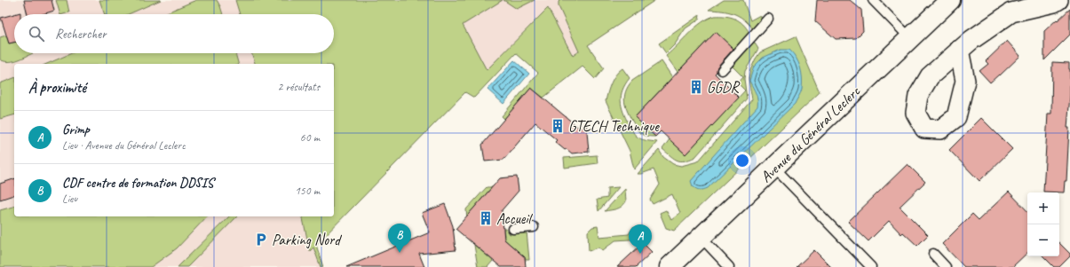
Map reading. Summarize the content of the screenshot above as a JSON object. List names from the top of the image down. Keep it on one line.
{"streets":{"main road":["Avenue du Général Leclerc"]},"places":{"building":["GGDR","GTECH Technique","Accueil"],"parking":["Parking Nord"]},"page":{"search":"Rechercher","heading":["À proximité","2 résultats"],"list":[{"mark":"A","name":"Grimp","note":"Lieu · Avenue du Général Leclerc","value":"60 m"},{"mark":"B","name":"CDF centre de formation DDSIS","note":"Lieu","value":"150 m"}],"map_buttons":["+","−"],"pins":["B","A"]}}
